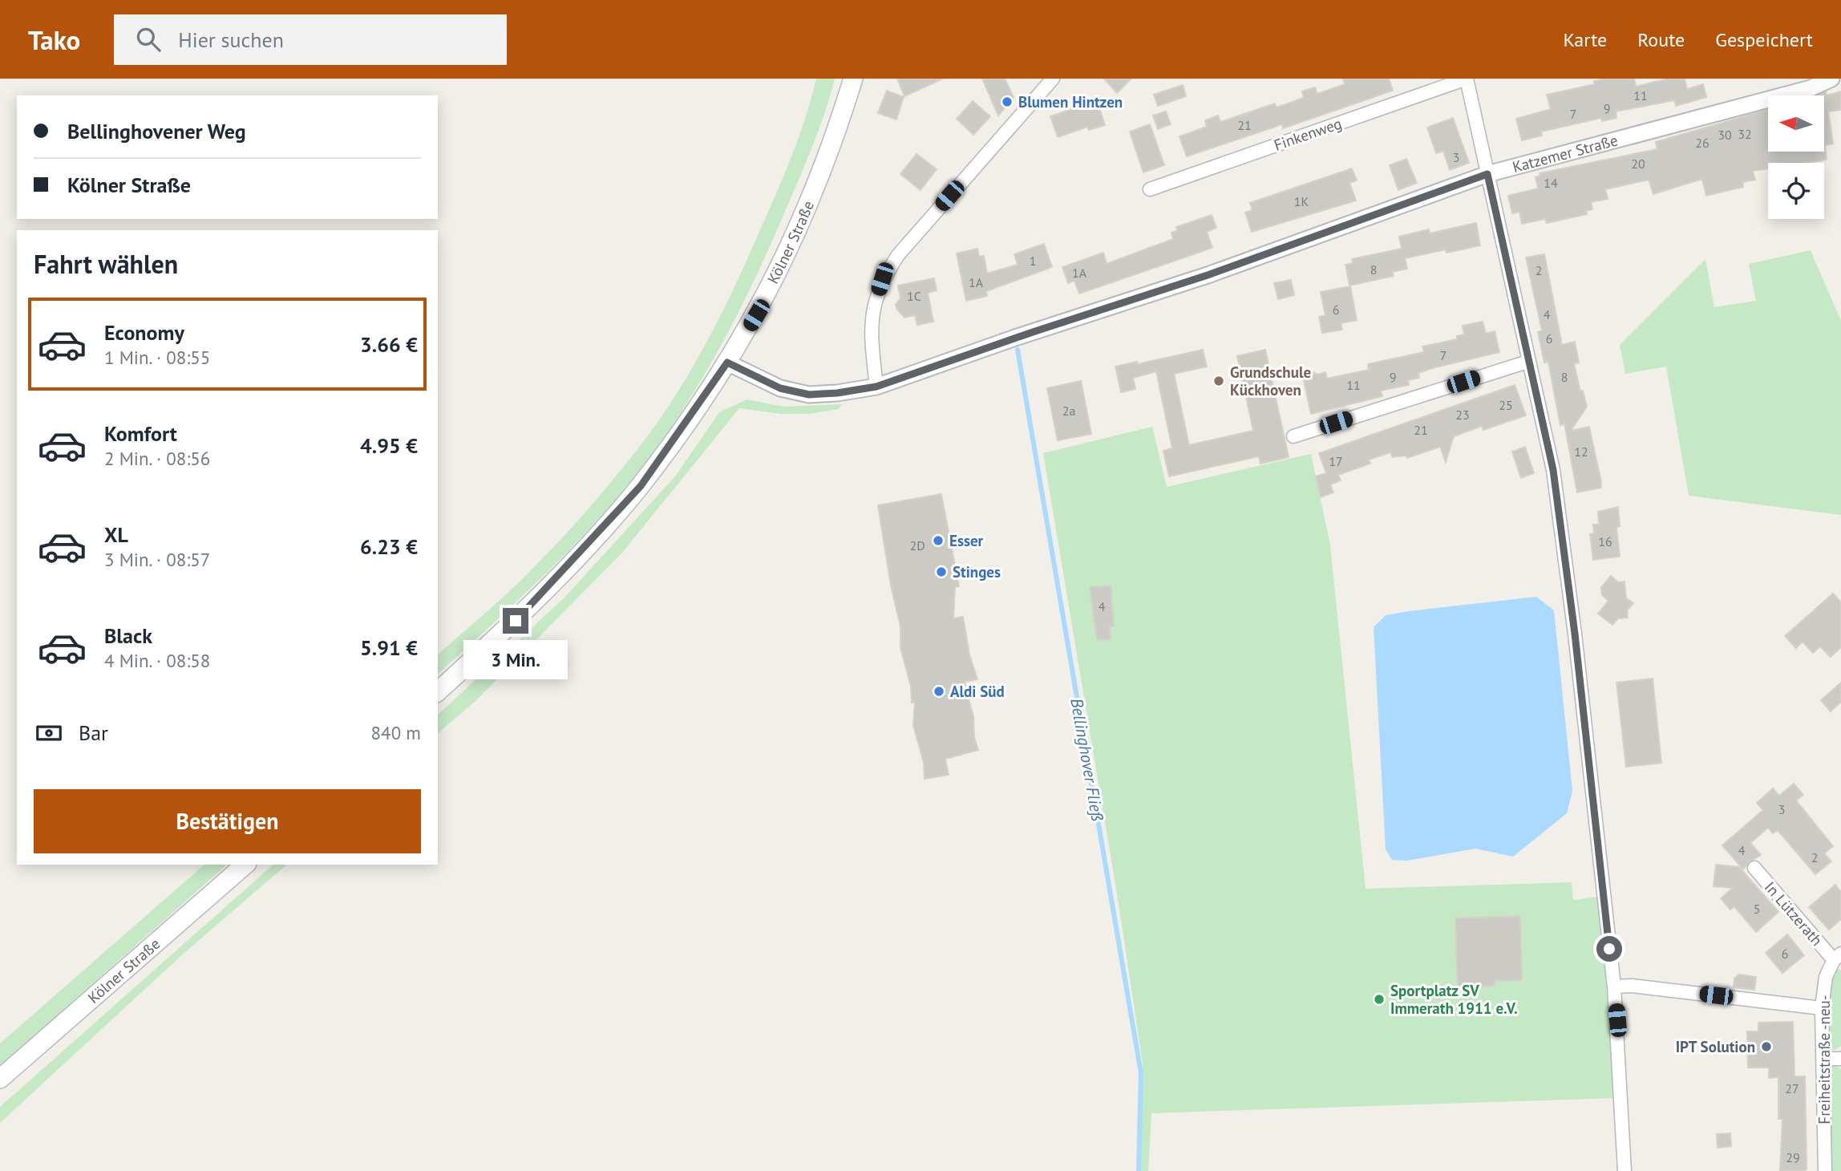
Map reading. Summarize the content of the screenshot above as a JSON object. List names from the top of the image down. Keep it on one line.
{"streets":{"main road":["Kölner Straße"],"street":["Finkenweg","Katzemer Straße","In Lützerath","Freiheitstraße -neu-"]},"crossings":[["Katzemer Straße","Kölner Straße"],["In Lützerath","Freiheitstraße -neu-"]],"water":["Bellinghover Fließ"],"places":["Blumen Hintzen","Grundschule Kückhoven","Esser","Stinges","Aldi Süd","Sportplatz SV Immerath 1911 e.V.","IPT Solution"],"house_numbers":["11","9","7","21","32","30","26","3","20","14","1K","1","8","2","1A","1A","1C","6","4","6","7","9","8","11","25","2a","23","21","12","17","16","2D","4","3","4","2","5","6","27","29"],"north":"left","page":{"header":"Tako","search":"Hier suchen","nav":["Karte","Route","Gespeichert"],"banner":["Bellinghovener Weg","Kölner Straße"],"heading":"Fahrt wählen","list":[{"name":"Economy","note":"1 Min. · 08:55","value":"3.66 €"},{"name":"Komfort","note":"2 Min. · 08:56","value":"4.95 €"},{"name":"XL","note":"3 Min. · 08:57","value":"6.23 €"},{"name":"Black","note":"4 Min. · 08:58","value":"5.91 €"}],"bubble":"3 Min.","pay":["Bar","840 m"],"buttons":"Bestätigen"}}
